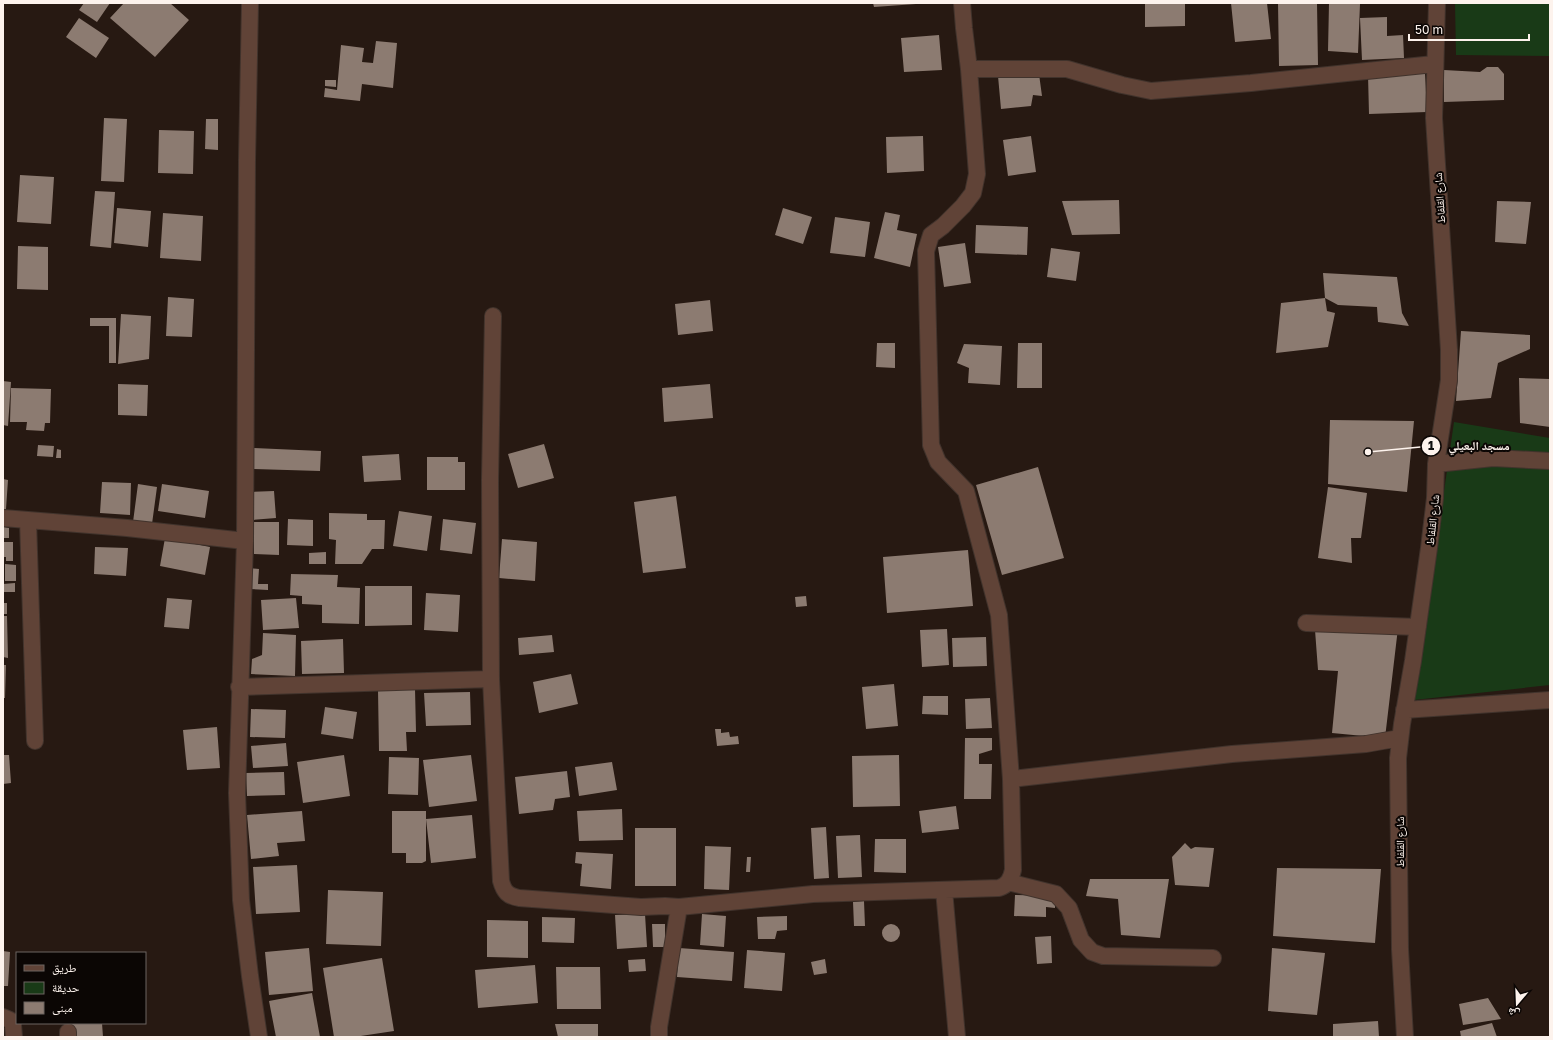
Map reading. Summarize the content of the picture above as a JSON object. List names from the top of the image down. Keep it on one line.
{"streets":{"street":["شارع القلفاط"]},"places":["مسجد البعيلي"],"legend":["طريق","حديقة","مبنى"],"scale_bar":"50 m","north":"bottom"}
